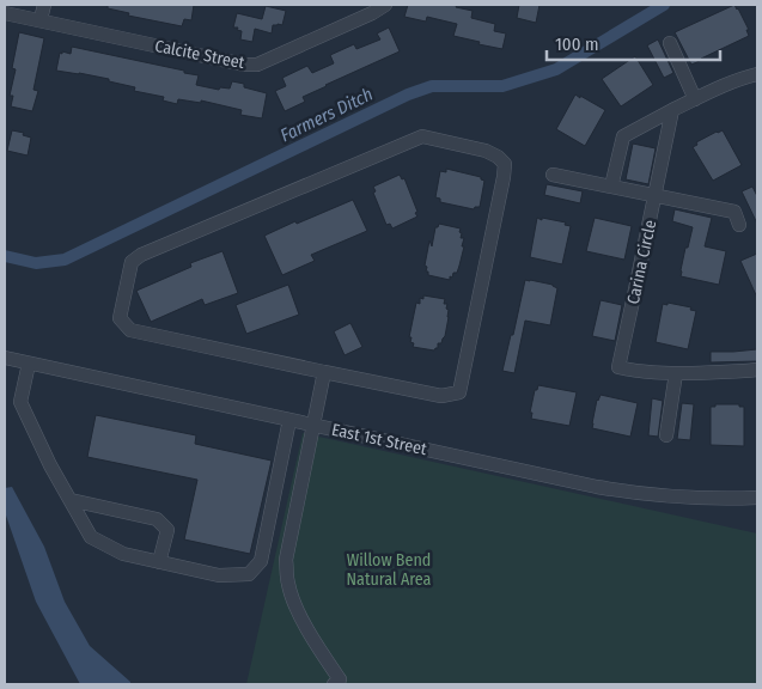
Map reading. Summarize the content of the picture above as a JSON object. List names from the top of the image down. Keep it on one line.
{"streets":{"street":["Calcite Street","Carina Circle","East 1st Street"]},"water":["Farmers Ditch"],"parks":["Willow Bend Natural Area"],"scale_bar":"100 m"}
